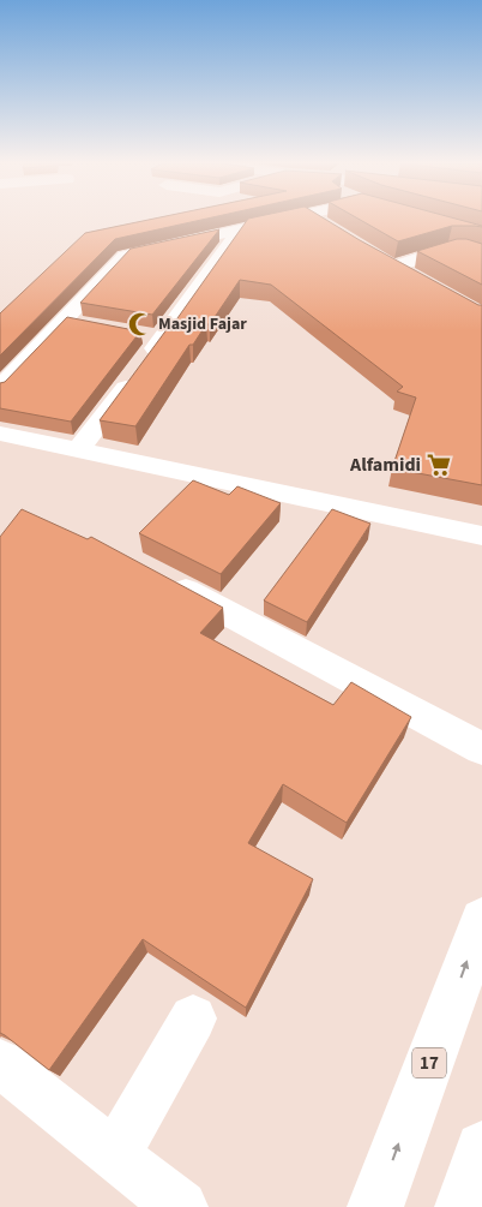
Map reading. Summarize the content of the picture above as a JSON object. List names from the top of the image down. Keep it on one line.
{"streets":{"highway":["17"]},"places":{"mosque":["Masjid Fajar"],"supermarket":["Alfamidi"]}}
